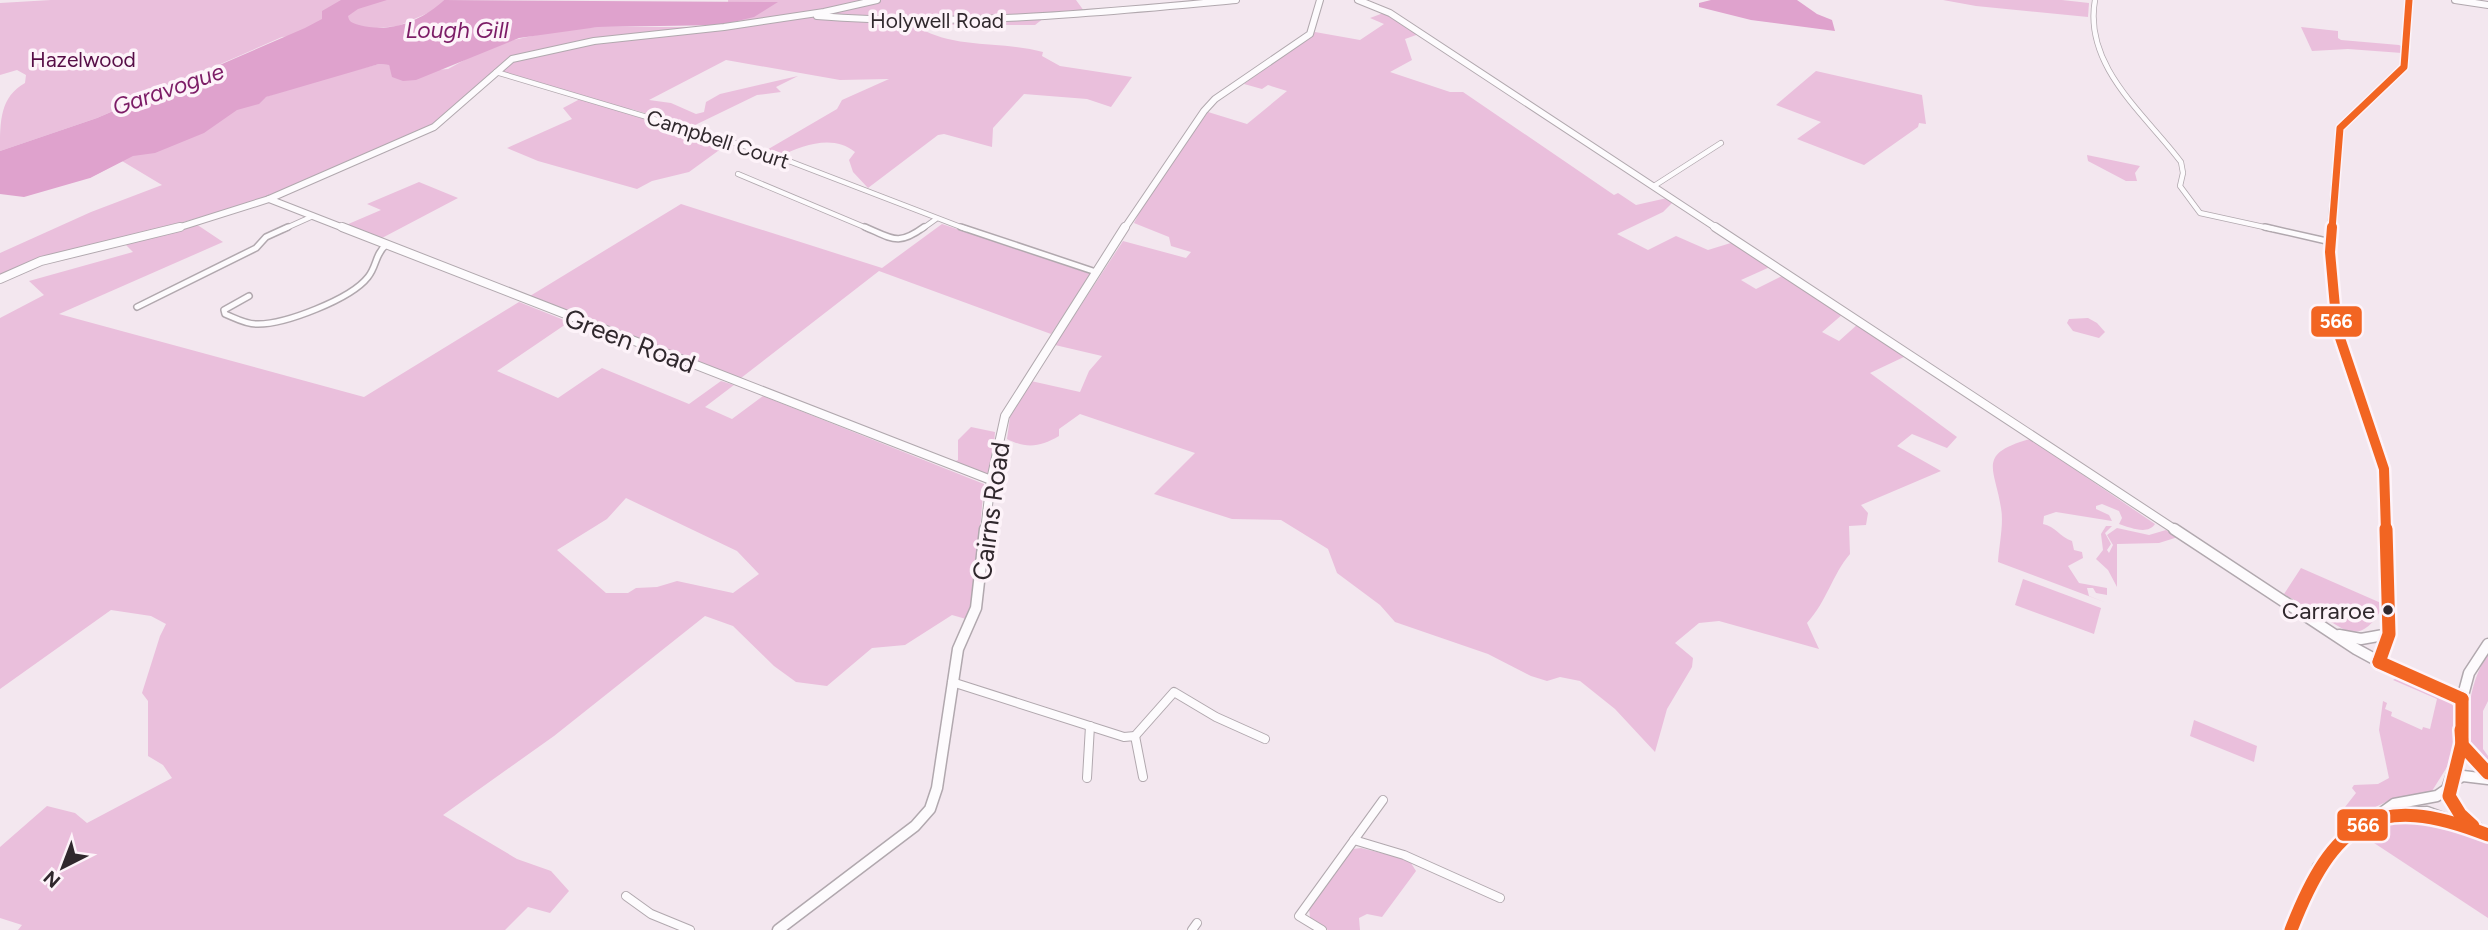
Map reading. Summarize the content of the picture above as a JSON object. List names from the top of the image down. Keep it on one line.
{"streets":{"street":["Holywell Road","Campbell Court","Green Road","Cairns Road"]},"crossings":[["Campbell Court","Cairns Road"],["Green Road","Cairns Road"]],"water":["Lough Gill","Garavogue"],"parks":["Hazelwood"],"places":["Carraroe"],"lines":["transit line 566"],"north":"bottom left"}
